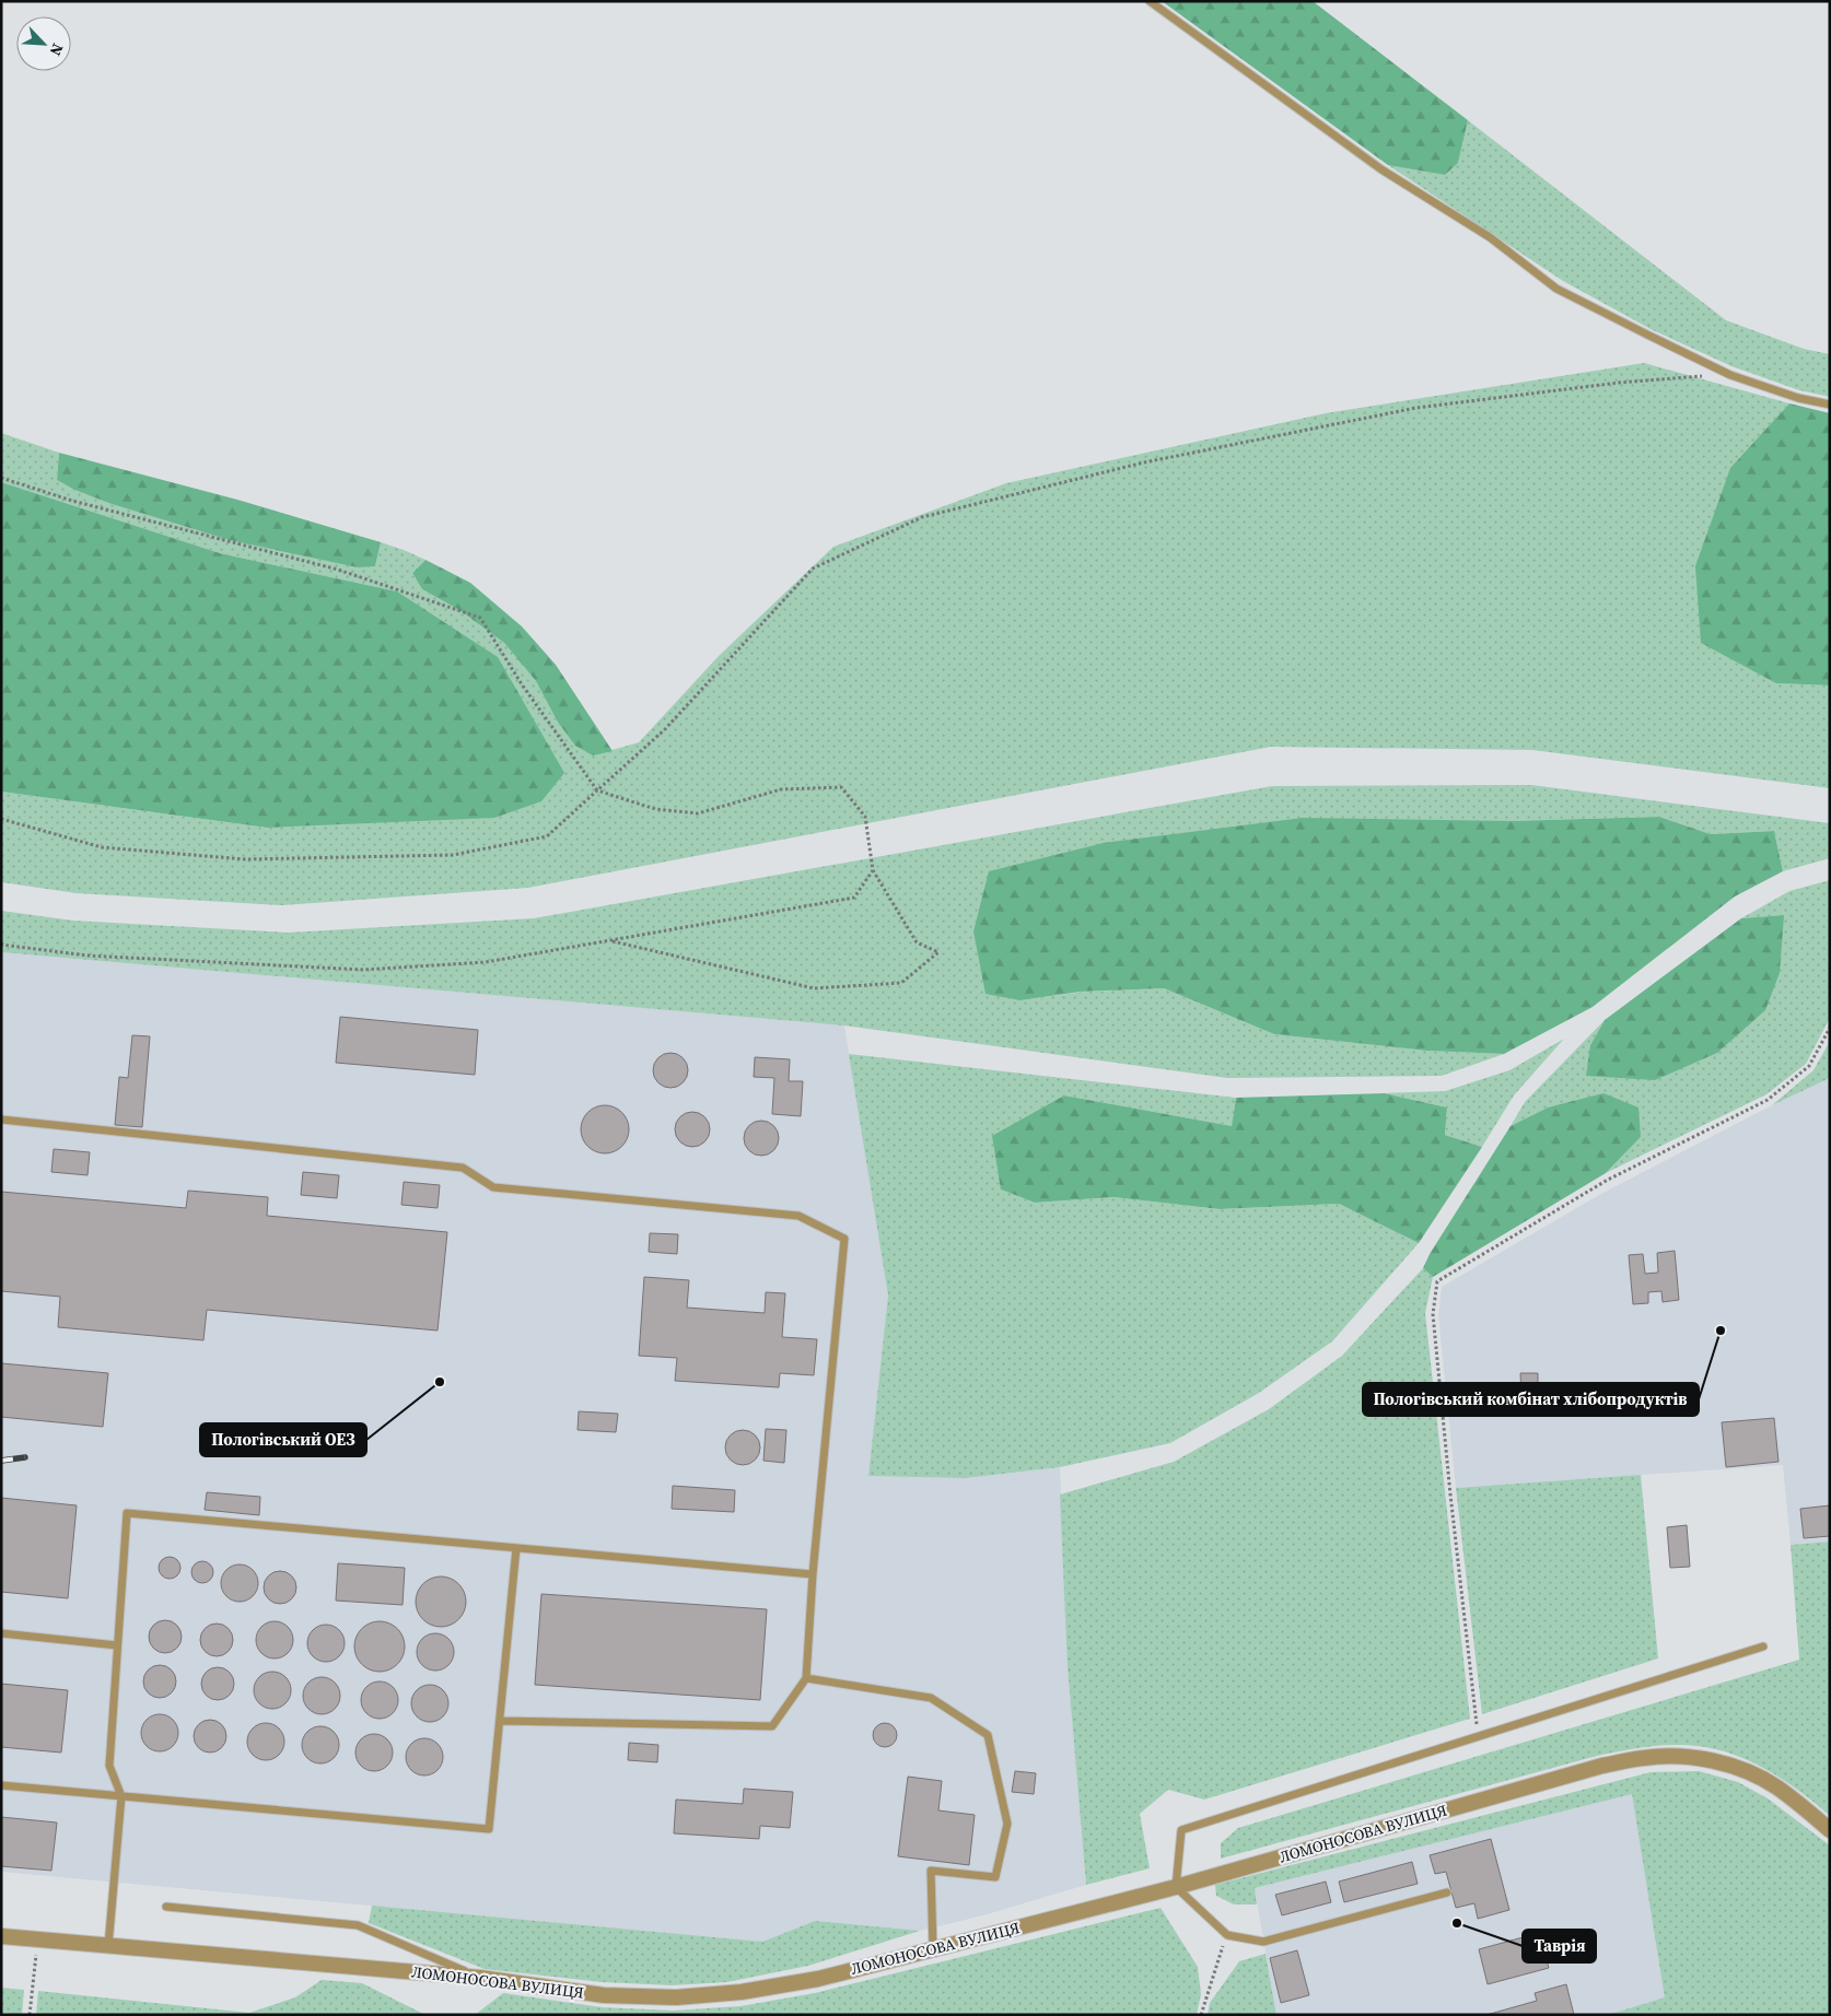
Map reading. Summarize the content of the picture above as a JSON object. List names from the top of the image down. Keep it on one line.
{"streets":{"street":["ЛОМОНОСОВА ВУЛИЦЯ"]},"places":["Пологівський комбінат хлібопродуктів","Пологівський ОЕЗ","Таврія"],"north":"bottom right"}
